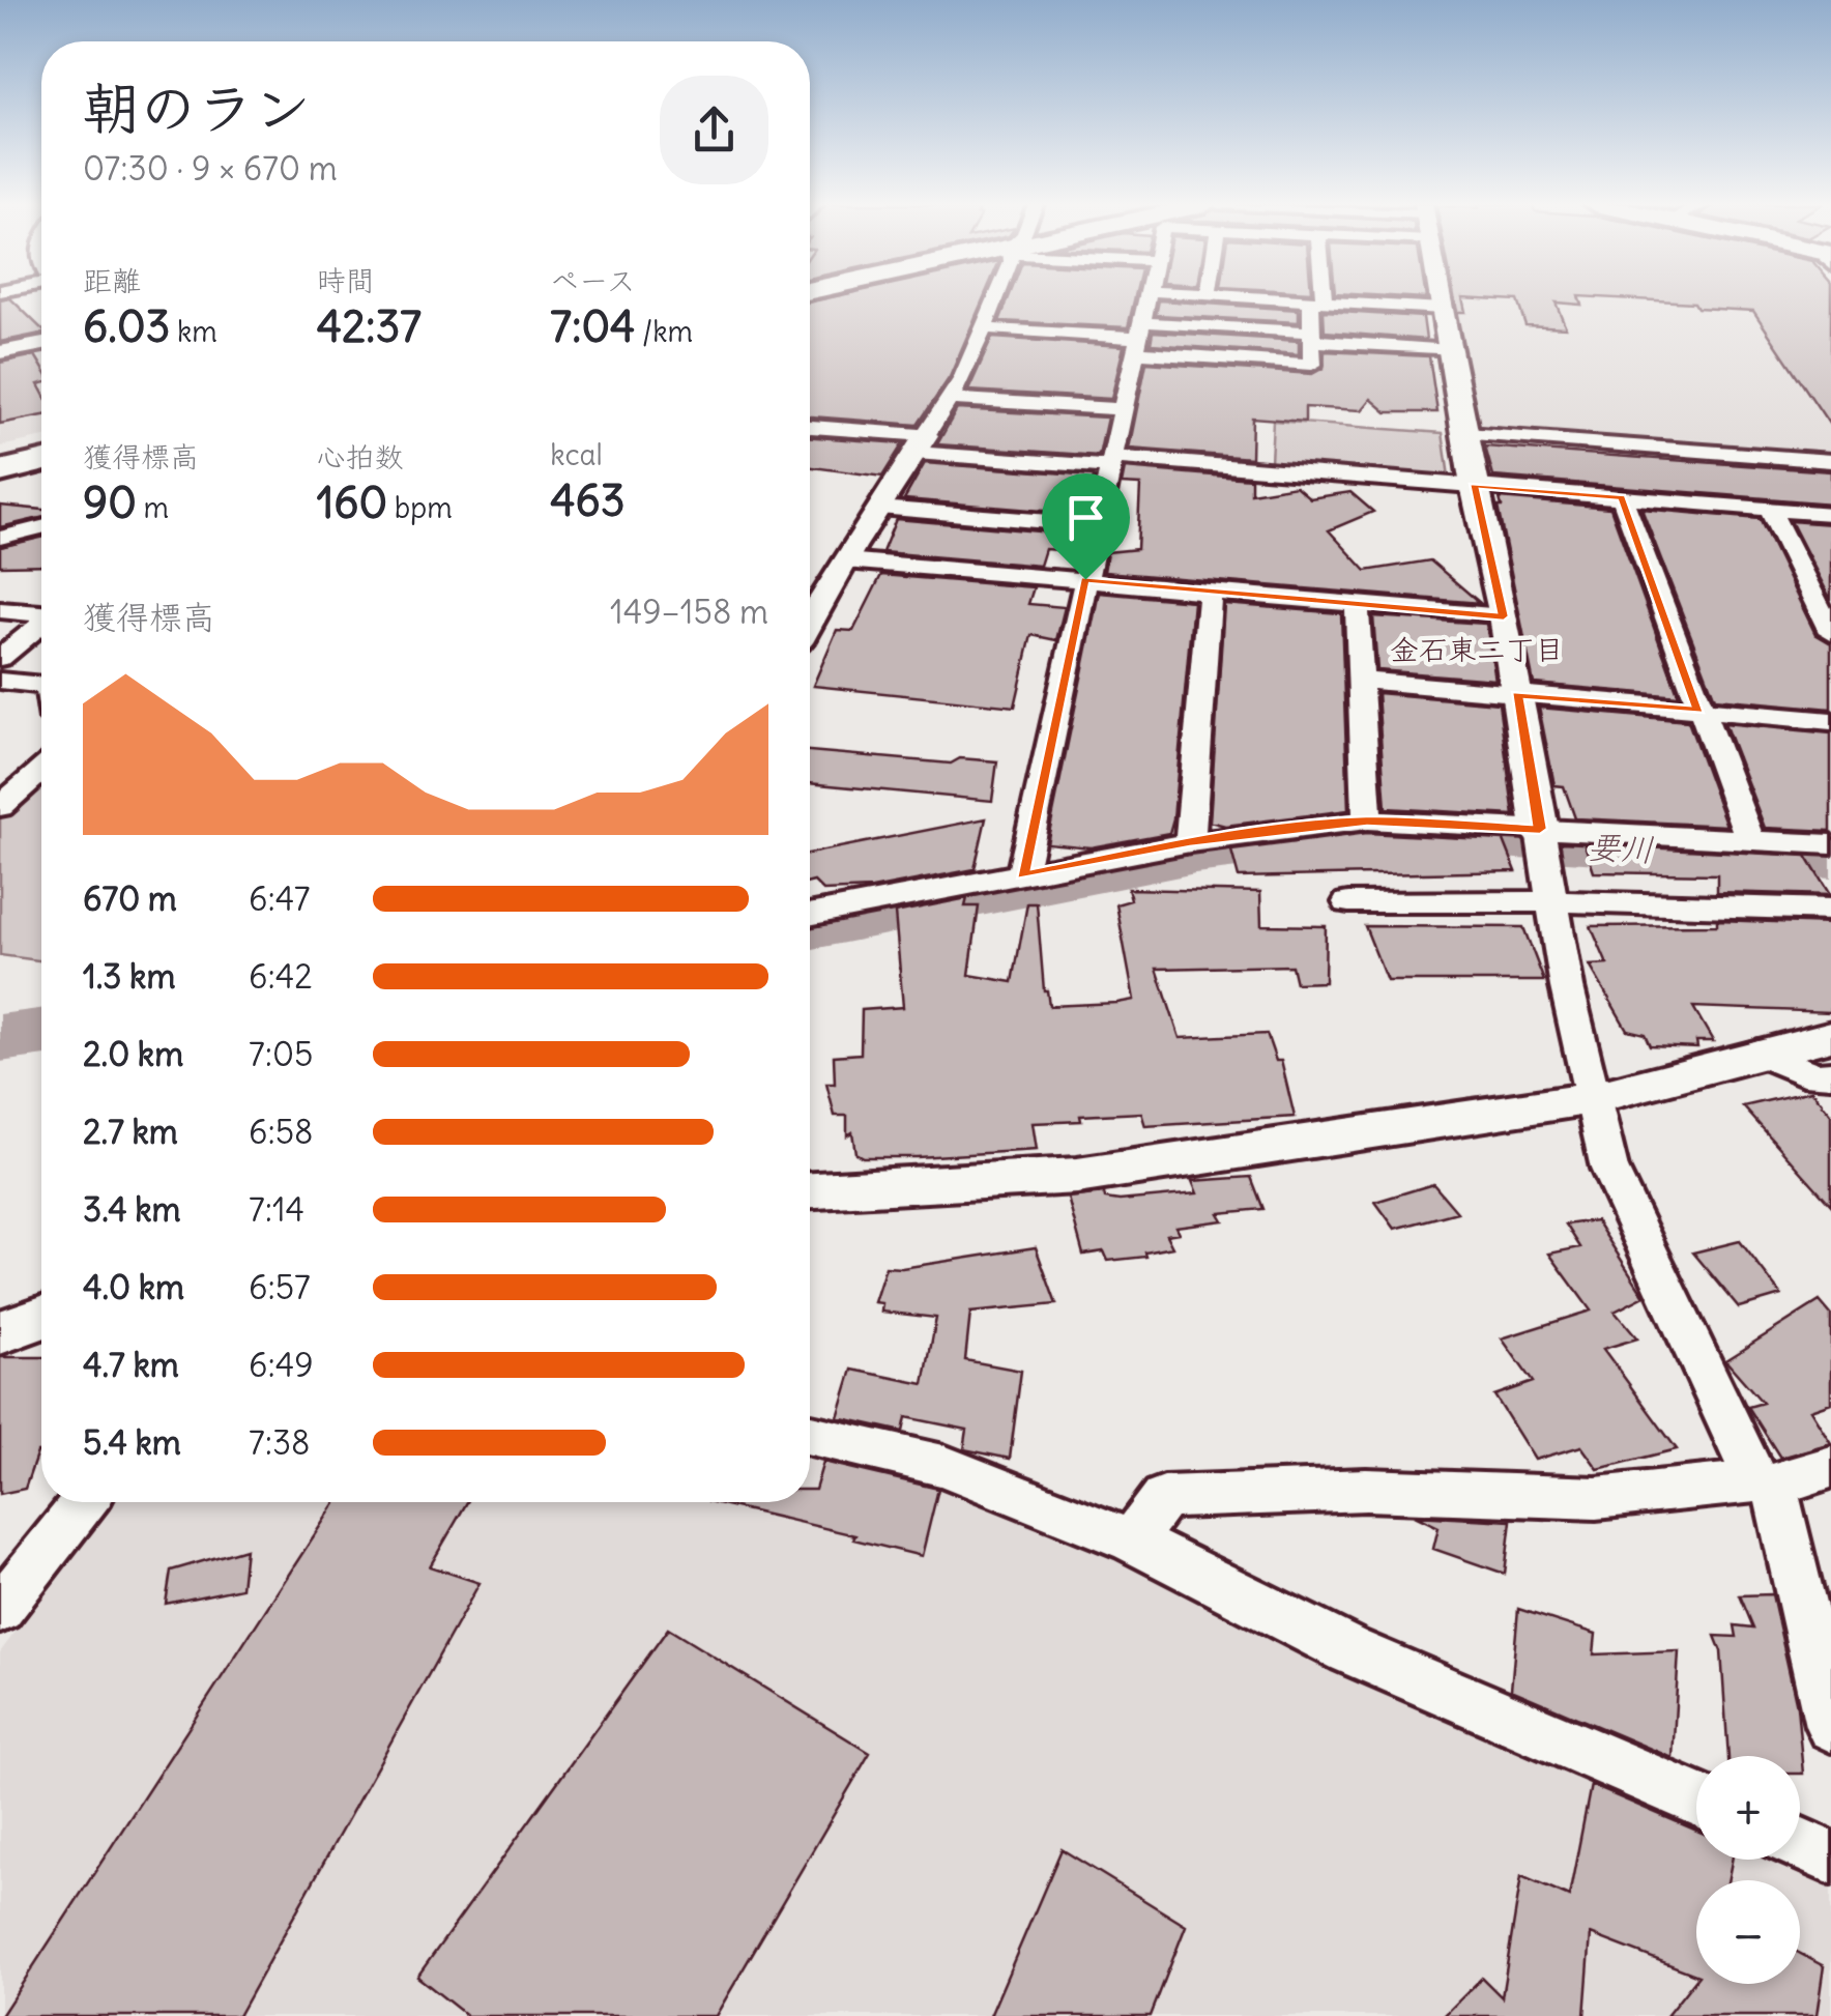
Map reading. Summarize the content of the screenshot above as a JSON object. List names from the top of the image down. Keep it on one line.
{"districts":["金石東二丁目"],"water":["要川"],"page":{"heading":["朝のラン","07:30 · 9 × 670 m"],"stats":[["距離","6.03 km"],["時間","42:37"],["ペース","7:04 /km"],["獲得標高","90 m"],["心拍数","160 bpm"],["kcal","463"]],"chart":["獲得標高","149–158 m"],"list":[{"name":"670 m","note":"6:47"},{"name":"1.3 km","note":"6:42"},{"name":"2.0 km","note":"7:05"},{"name":"2.7 km","note":"6:58"},{"name":"3.4 km","note":"7:14"},{"name":"4.0 km","note":"6:57"},{"name":"4.7 km","note":"6:49"},{"name":"5.4 km","note":"7:38"}],"map_buttons":["+","−"]}}
